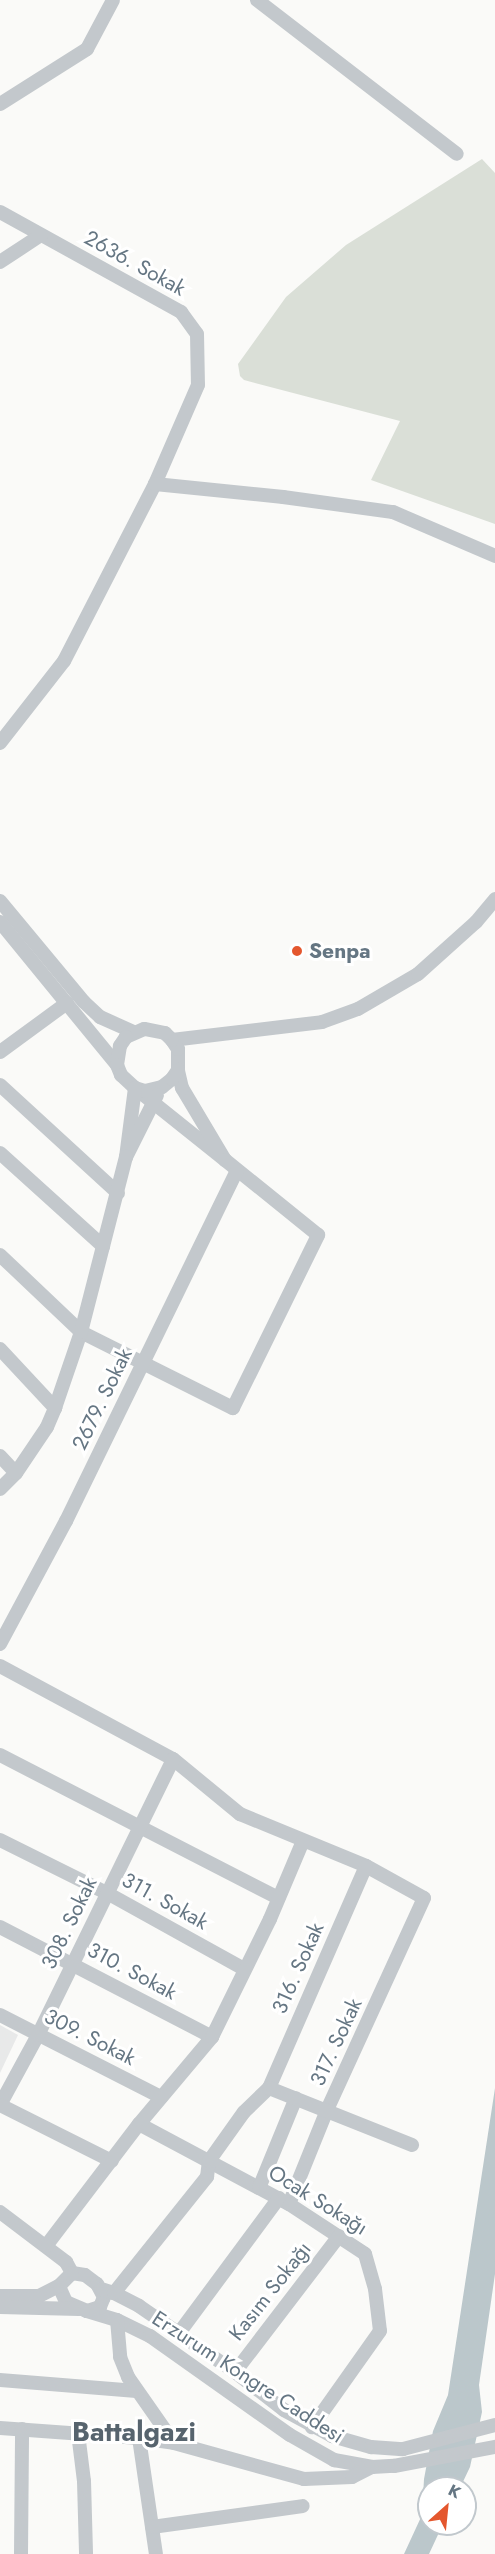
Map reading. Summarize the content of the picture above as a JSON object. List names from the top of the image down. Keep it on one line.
{"streets":{"street":["2636. Sokak","2679. Sokak","311. Sokak","308. Sokak","316. Sokak","310. Sokak","309. Sokak","317. Sokak","Ocak Sokağı","Kasım Sokağı","Erzurum Kongre Caddesi"]},"crossings":[["311. Sokak","308. Sokak"],["308. Sokak","310. Sokak"],["308. Sokak","309. Sokak"],["316. Sokak","317. Sokak"],["317. Sokak","Ocak Sokağı"],["317. Sokak","Erzurum Kongre Caddesi"],["Ocak Sokağı","Kasım Sokağı"],["Ocak Sokağı","Erzurum Kongre Caddesi"],["Kasım Sokağı","Erzurum Kongre Caddesi"]],"districts":["Battalgazi"],"places":["Senpa"],"north":"top right"}
